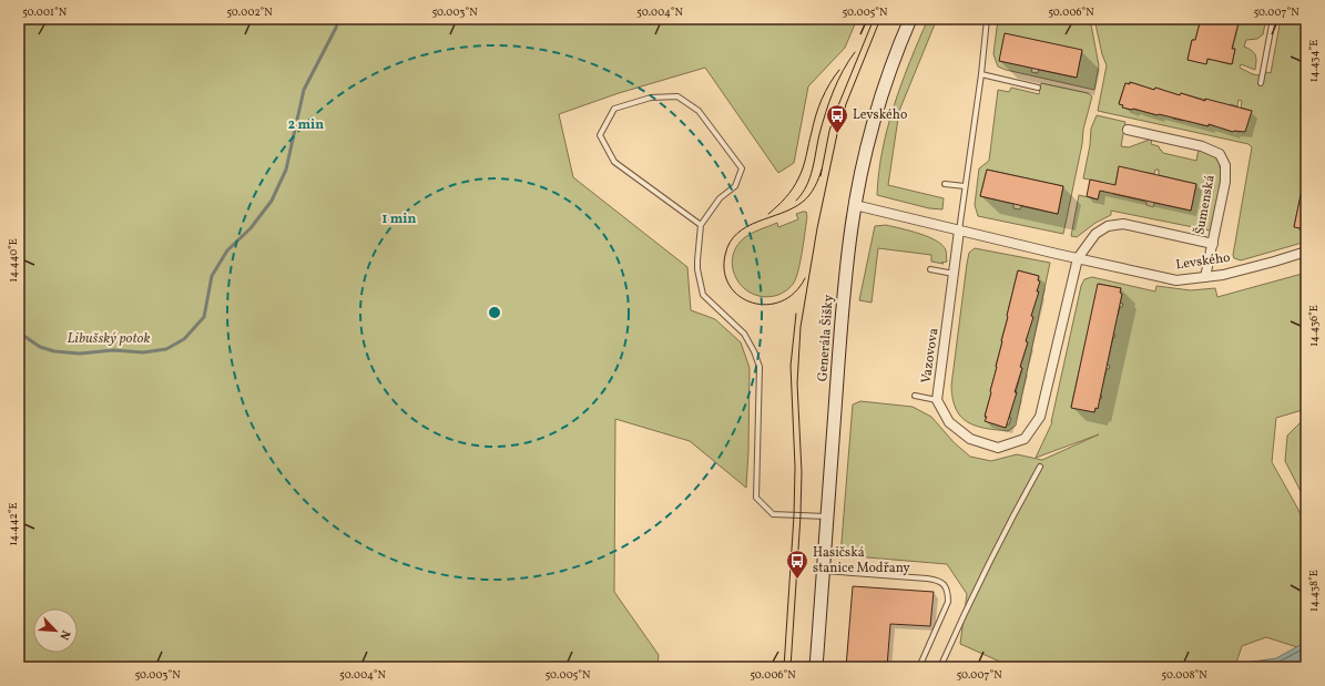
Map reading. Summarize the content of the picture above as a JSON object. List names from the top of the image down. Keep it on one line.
{"streets":{"main road":["Generála Šišky"],"street":["Šumenská","Levského","Vazovova"]},"crossings":[["Šumenská","Levského"],["Levského","Generála Šišky"],["Levského","Vazovova"]],"water":["Libušský potok"],"places":{"bus stop":["Levského","Hasičská stanice Modřany"]},"north":"bottom right","coordinates":["50.001°N","50.002°N","50.003°N","50.004°N","50.005°N","50.006°N","50.007°N","14.434°E","14.440°E","14.436°E","14.442°E","14.438°E","50.008°N"],"rings":["2 min","1 min"]}
